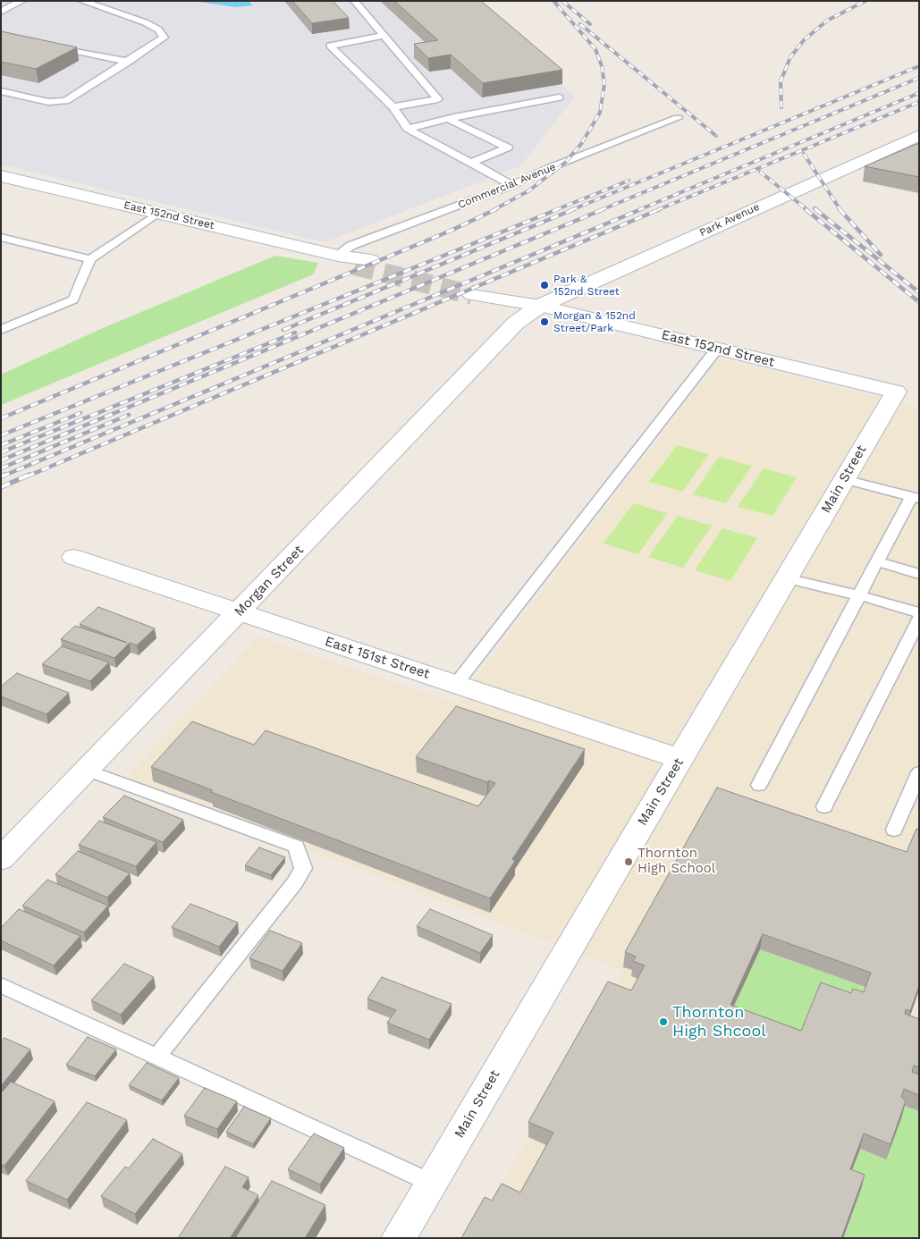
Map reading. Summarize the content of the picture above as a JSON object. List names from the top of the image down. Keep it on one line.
{"streets":{"street":["East 152nd Street","Park Avenue","Main Street","Morgan Street","East 151st Street"],"lane":["Commercial Avenue"]},"crossings":[["Commercial Avenue","East 152nd Street"],["East 152nd Street","Park Avenue"],["East 152nd Street","Main Street"],["East 152nd Street","Morgan Street"],["Park Avenue","Morgan Street"],["Main Street","East 151st Street"],["Morgan Street","East 151st Street"]],"places":["Park & 152nd Street","Morgan & 152nd Street/Park","Thornton High School","Thornton High Shcool"]}
